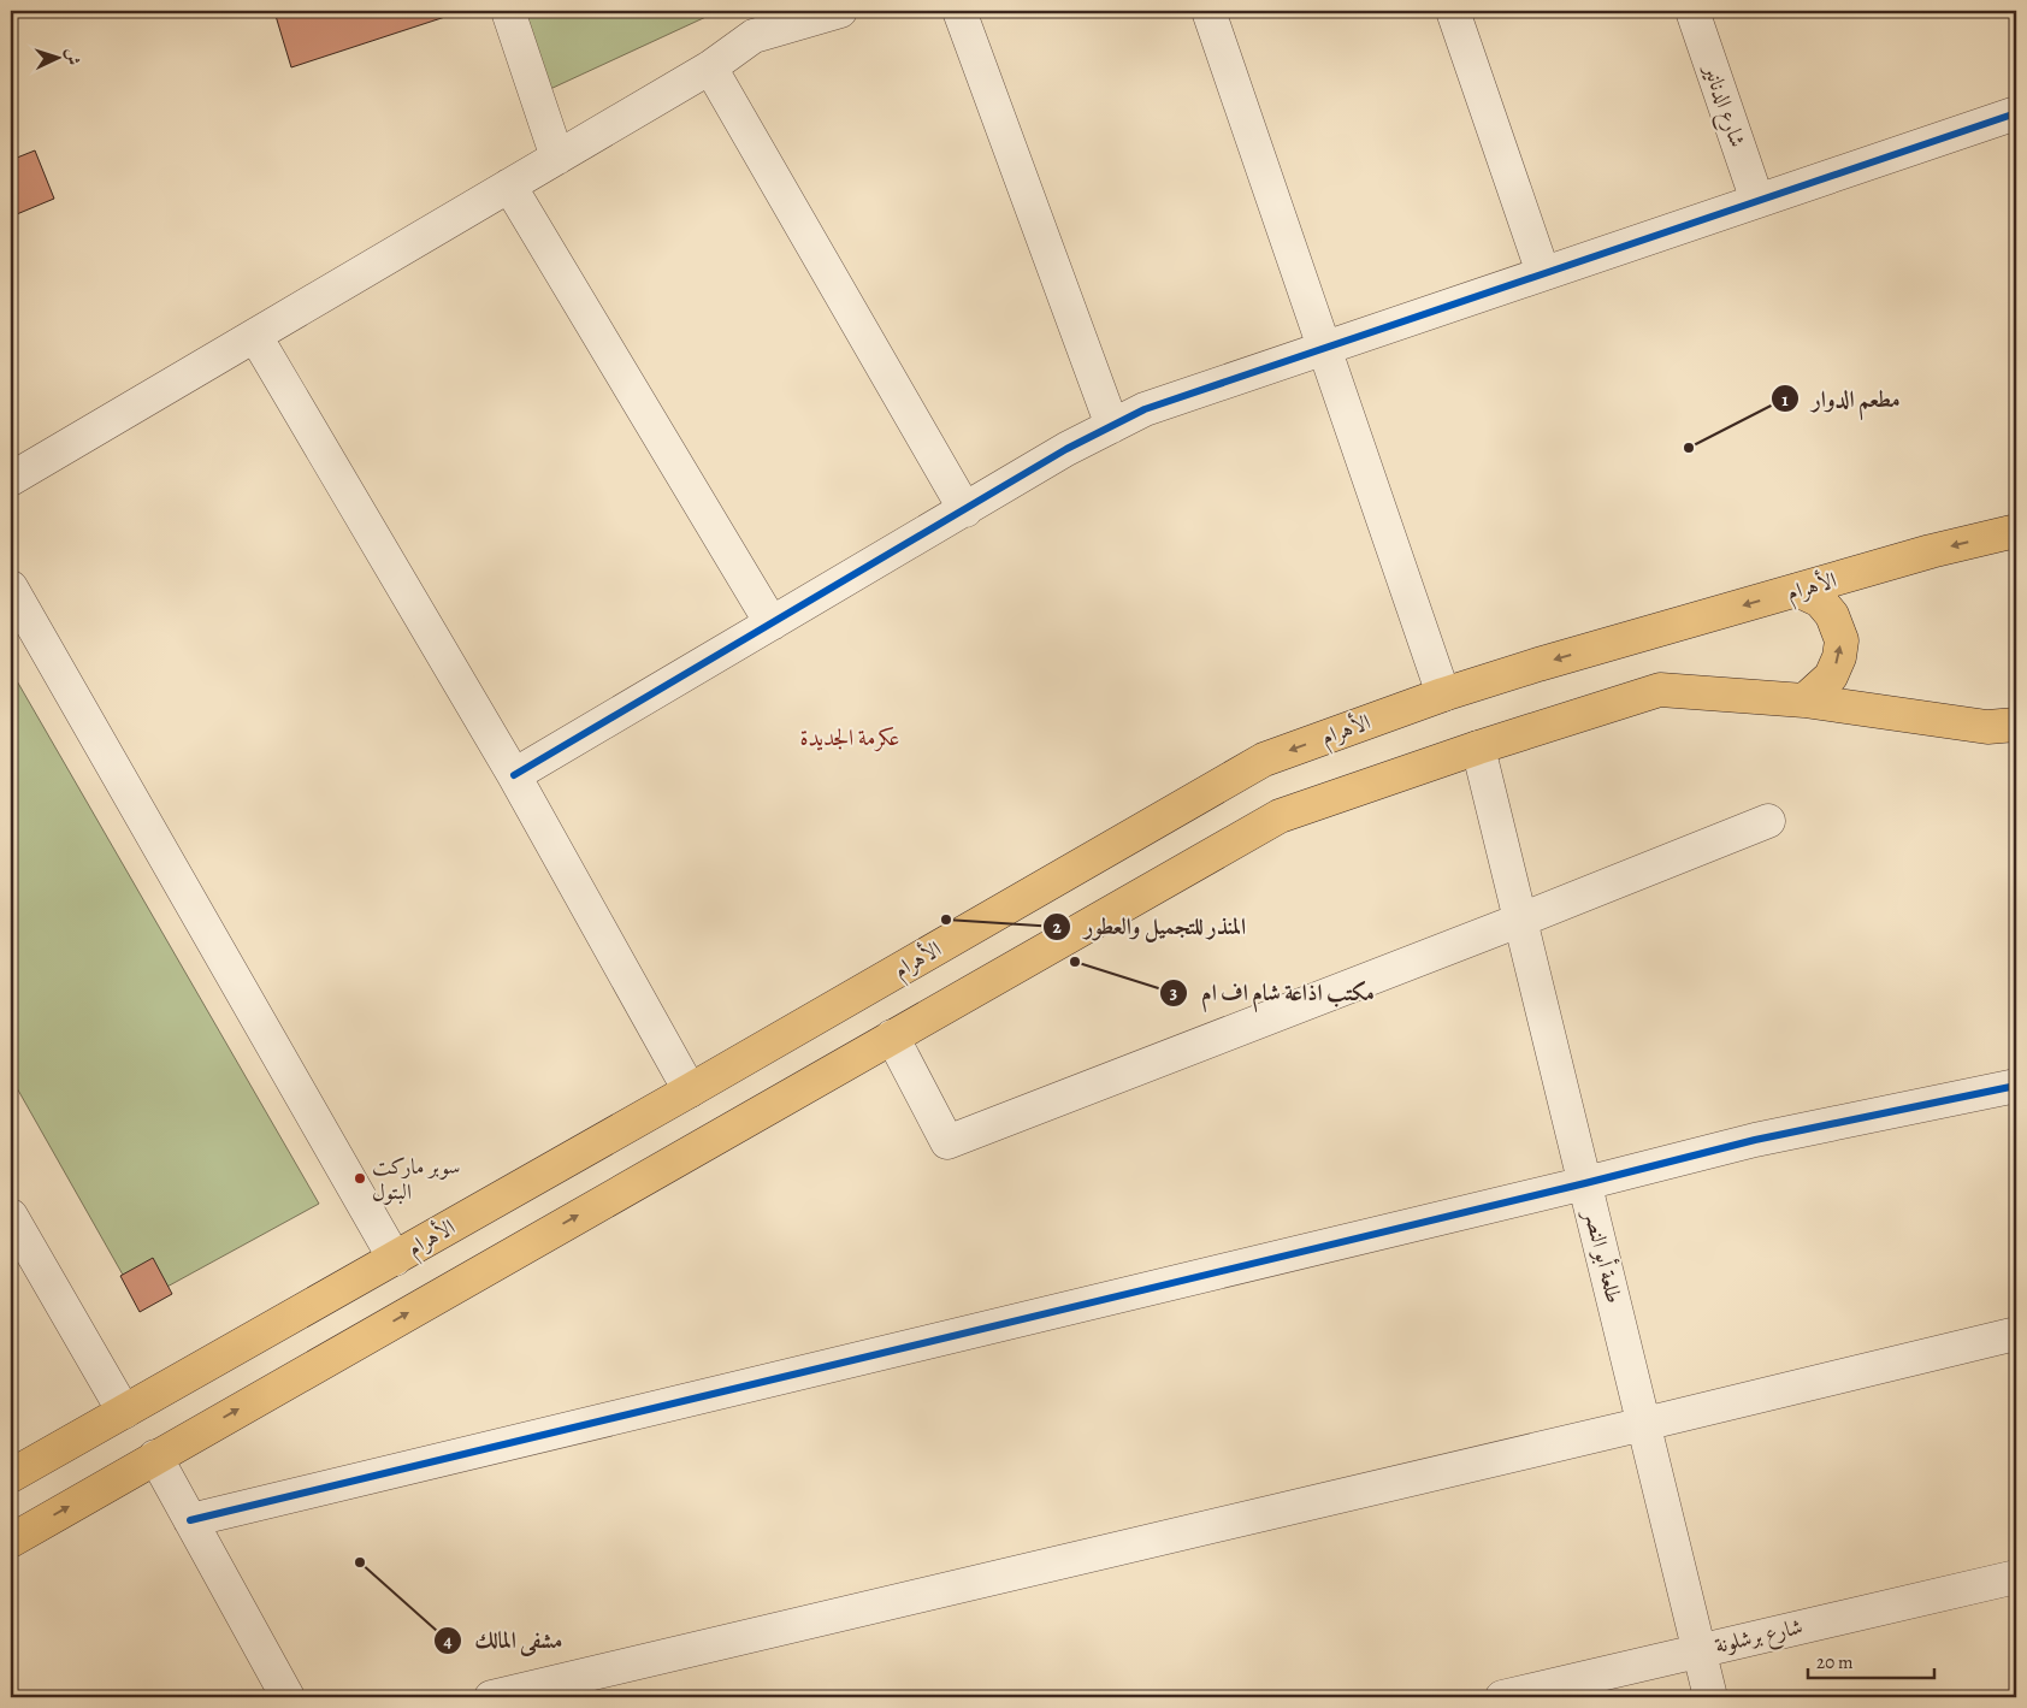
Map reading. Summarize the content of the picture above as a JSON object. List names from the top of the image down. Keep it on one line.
{"streets":{"main road":["الأهرام"],"street":["شارع الدنانير","طلعة أبو النصر","شارع برشلونة"]},"crossings":[["طلعة أبو النصر","شارع برشلونة"]],"districts":["عكرمة الجديدة"],"places":["مطعم الدوار","المنذر للتجميل والعطور","مكتب اذاعة شام اف ام","سوبر ماركت البتول","مشفى المالك"],"scale_bar":"20 m","north":"right"}
